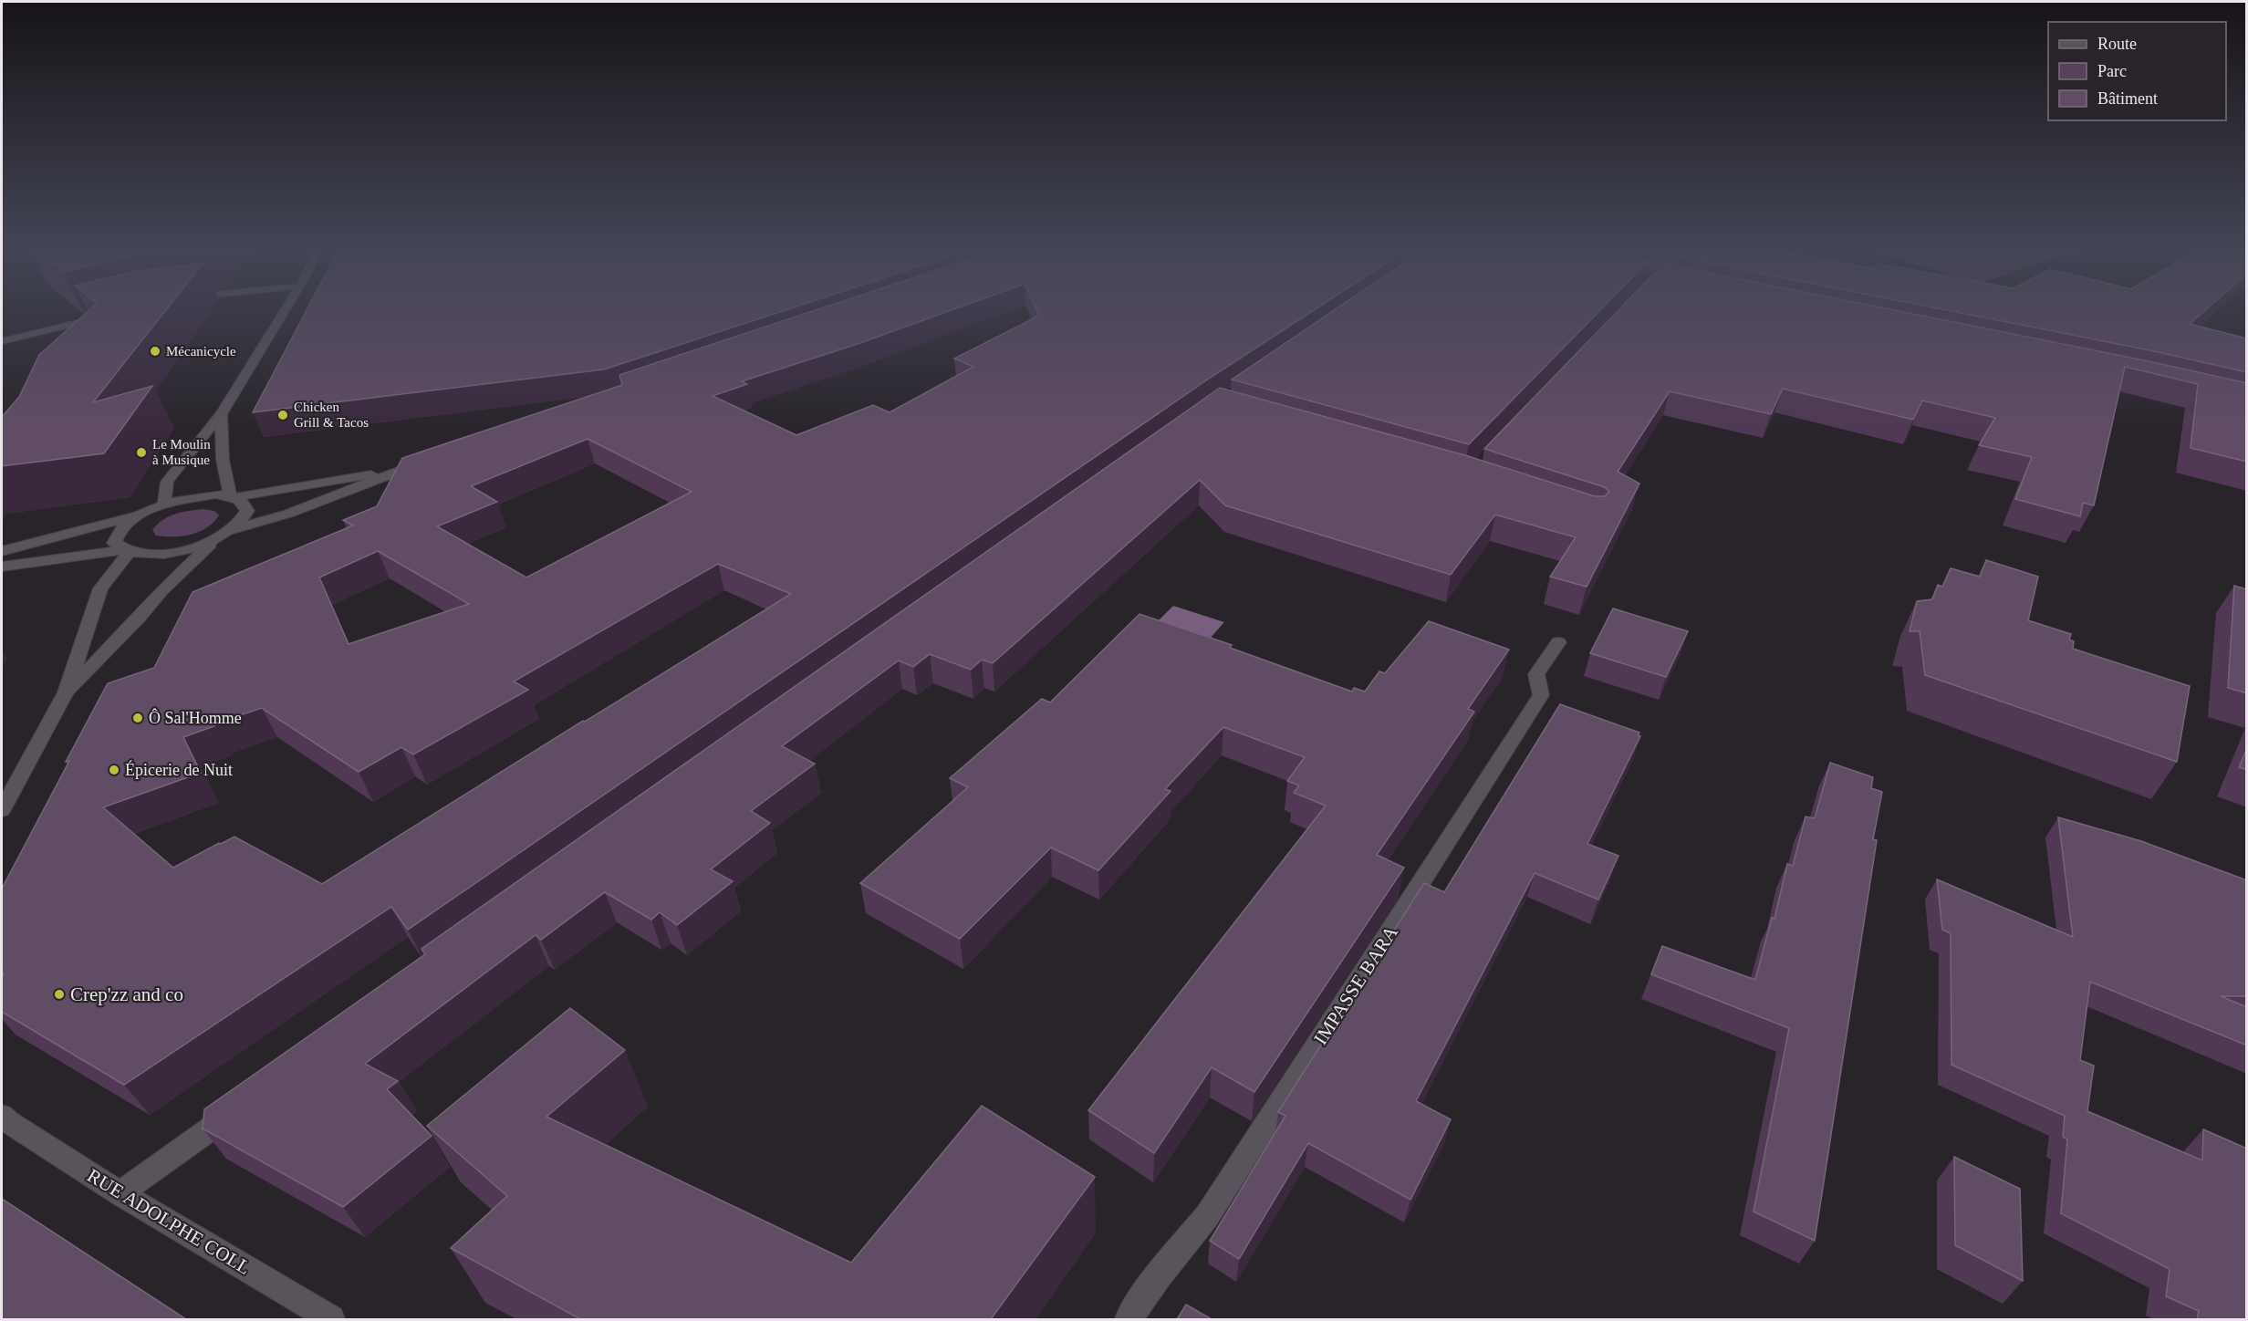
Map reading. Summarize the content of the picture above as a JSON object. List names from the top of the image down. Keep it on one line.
{"streets":{"main road":["IMPASSE BARA","RUE ADOLPHE COLL"]},"places":["Mécanicycle","Chicken Grill & Tacos","Le Moulin à Musique","Ô Sal'Homme","Épicerie de Nuit","Crep'zz and co"],"legend":["Route","Parc","Bâtiment"]}
